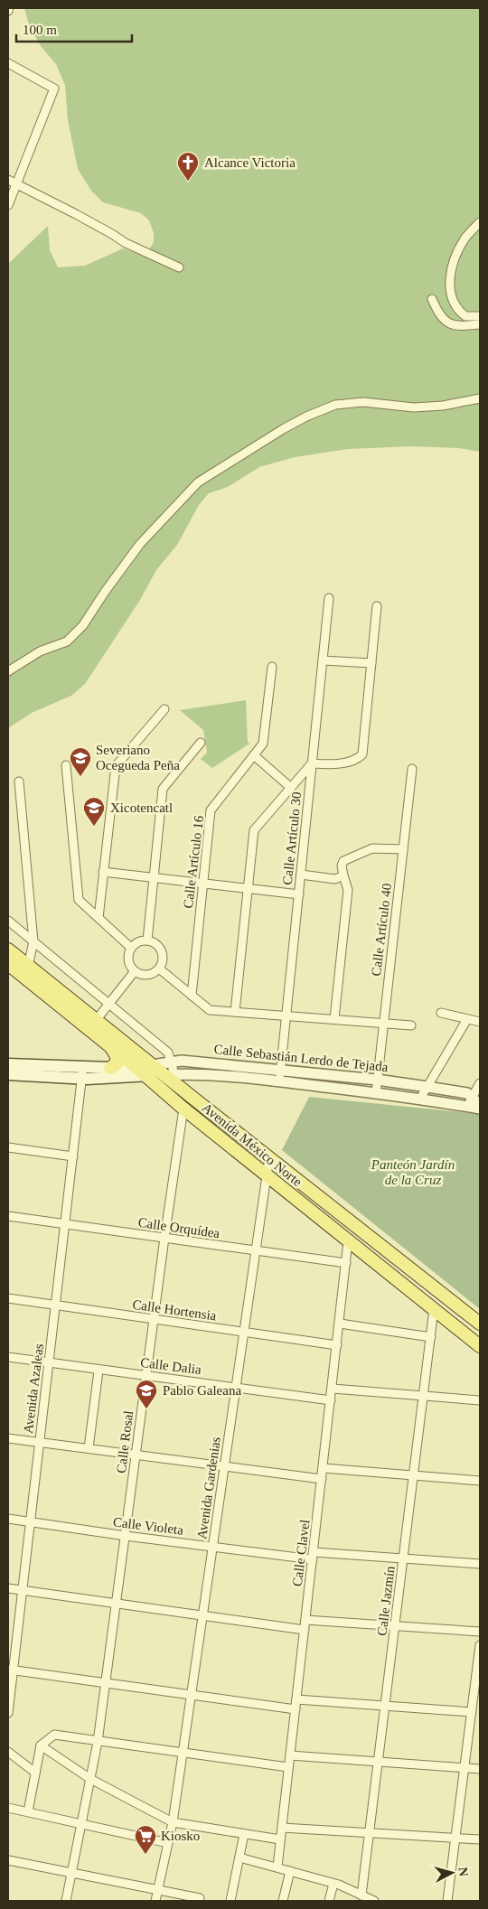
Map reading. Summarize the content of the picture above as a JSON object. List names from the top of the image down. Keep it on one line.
{"streets":{"main road":["Calle Sebastián Lerdo de Tejada","Avenida México Norte"],"street":["Calle Artículo 30","Calle Artículo 16","Calle Artículo 40","Calle Orquídea","Calle Hortensia","Calle Dalia","Avenida Azaleas","Calle Rosal","Avenida Gardenias","Calle Violeta","Calle Clavel","Calle Jazmín"]},"crossings":[["Calle Artículo 30","Calle Sebastián Lerdo de Tejada"],["Calle Artículo 40","Calle Sebastián Lerdo de Tejada"],["Calle Sebastián Lerdo de Tejada","Avenida México Norte"],["Calle Sebastián Lerdo de Tejada","Avenida Azaleas"],["Avenida México Norte","Calle Rosal"],["Avenida México Norte","Avenida Gardenias"],["Avenida México Norte","Calle Clavel"],["Avenida México Norte","Calle Jazmín"],["Calle Orquídea","Avenida Azaleas"],["Calle Orquídea","Calle Rosal"],["Calle Orquídea","Avenida Gardenias"],["Calle Orquídea","Calle Clavel"],["Calle Hortensia","Avenida Azaleas"],["Calle Hortensia","Calle Rosal"],["Calle Hortensia","Avenida Gardenias"],["Calle Hortensia","Calle Clavel"],["Calle Dalia","Avenida Azaleas"],["Calle Dalia","Calle Rosal"],["Calle Dalia","Avenida Gardenias"],["Calle Dalia","Calle Clavel"],["Avenida Azaleas","Calle Violeta"],["Calle Rosal","Calle Violeta"],["Avenida Gardenias","Calle Violeta"],["Calle Violeta","Calle Clavel"],["Calle Violeta","Calle Jazmín"]],"parks":["Panteón Jardín de la Cruz"],"places":{"church":["Alcance Victoria"],"school or university":["Severiano Ocegueda Peña","Xicotencatl","Pablo Galeana"],"supermarket":["Kiosko"]},"scale_bar":"100 m","north":"right"}
